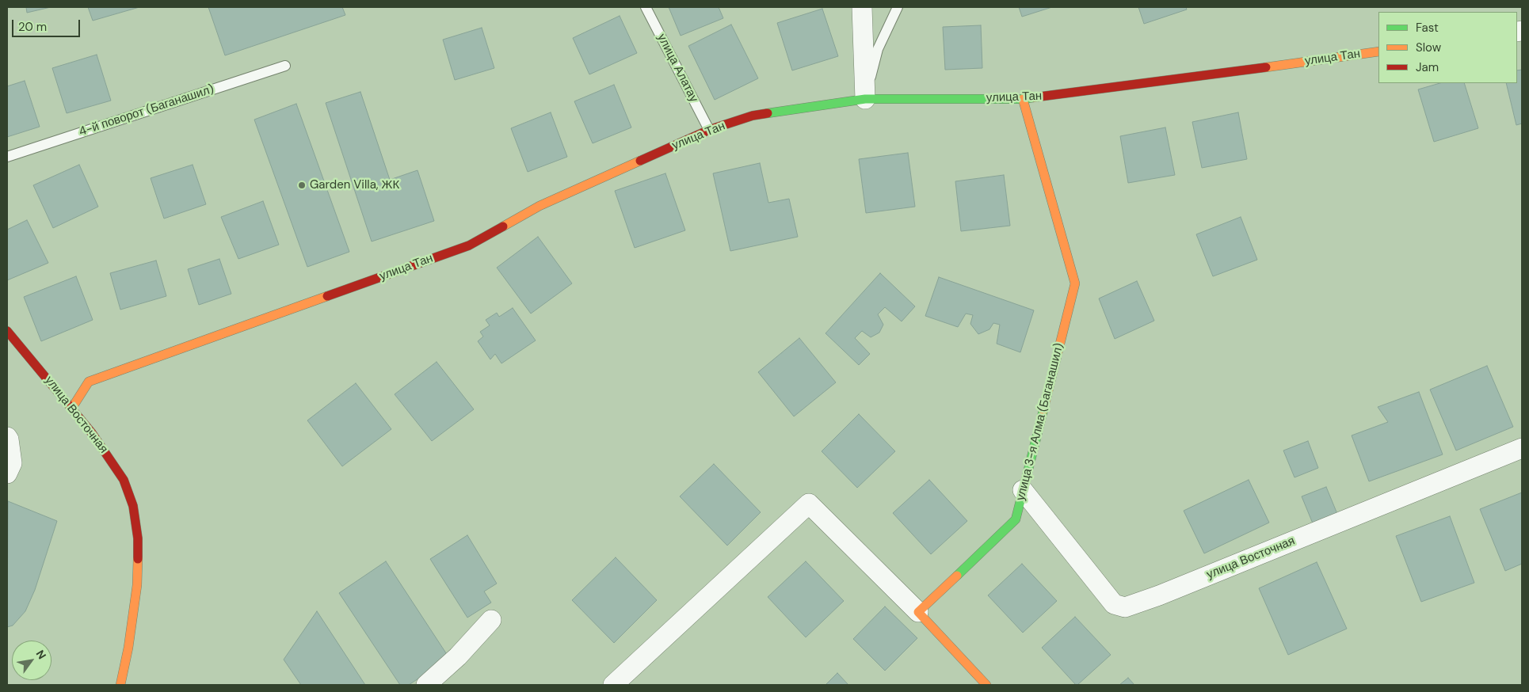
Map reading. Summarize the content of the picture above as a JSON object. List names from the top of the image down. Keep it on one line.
{"streets":{"street":["улица Тан","улица Восточная","улица 3-я Алма (Баганашил)"],"lane":["улица Алатау","4-й поворот (Баганашил)"]},"crossings":[["улица Тан","улица Алатау"],["улица Тан","улица Восточная"],["улица Тан","улица 3-я Алма (Баганашил)"],["улица Восточная","улица 3-я Алма (Баганашил)"]],"places":["Garden Villa, ЖК"],"legend":["Fast","Slow","Jam"],"scale_bar":"20 m","north":"top right"}
